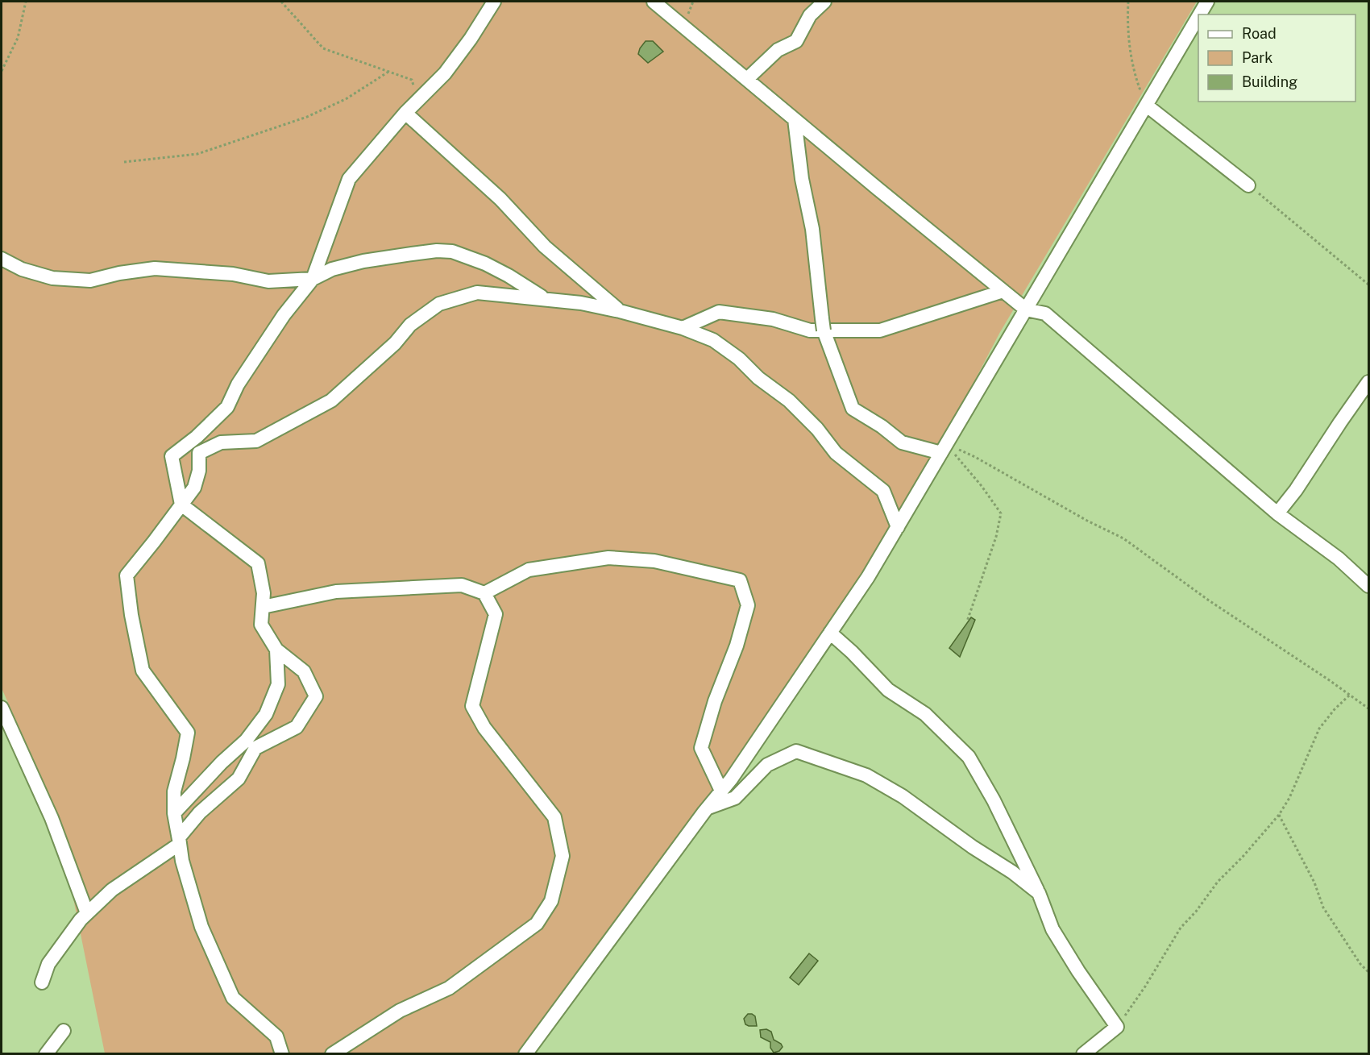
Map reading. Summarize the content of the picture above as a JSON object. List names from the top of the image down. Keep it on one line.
{"legend":["Road","Park","Building"]}
